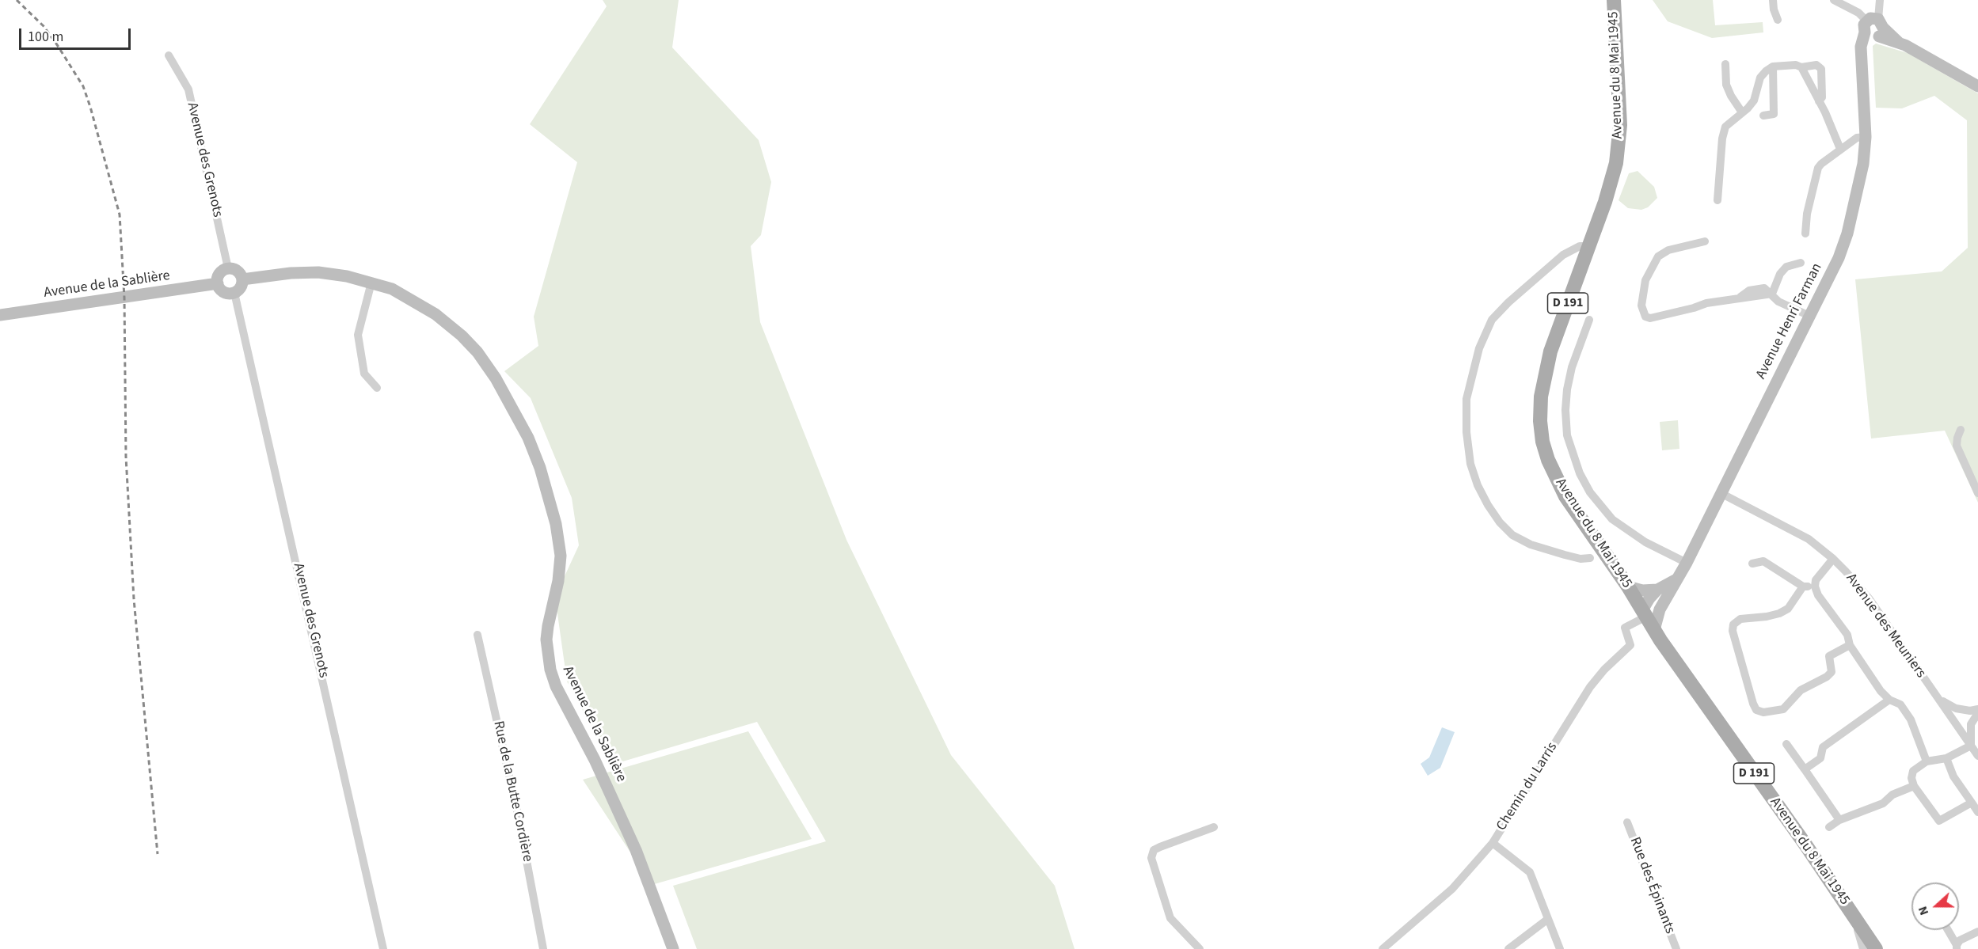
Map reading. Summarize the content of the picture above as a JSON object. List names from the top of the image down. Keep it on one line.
{"streets":{"main road":["Avenue du 8 Mai 1945","Avenue de la Sablière","D 191","Avenue Henri Farman"],"street":["Avenue des Grenots","Avenue des Meuniers","Chemin du Larris","Rue de la Butte Cordière","Rue des Épinants"]},"crossings":[["Avenue du 8 Mai 1945","Avenue Henri Farman"],["Avenue du 8 Mai 1945","Chemin du Larris"],["Avenue des Grenots","Avenue de la Sablière"],["Avenue Henri Farman","Avenue des Meuniers"],["Avenue Henri Farman","Chemin du Larris"]],"scale_bar":"100 m","north":"left"}
